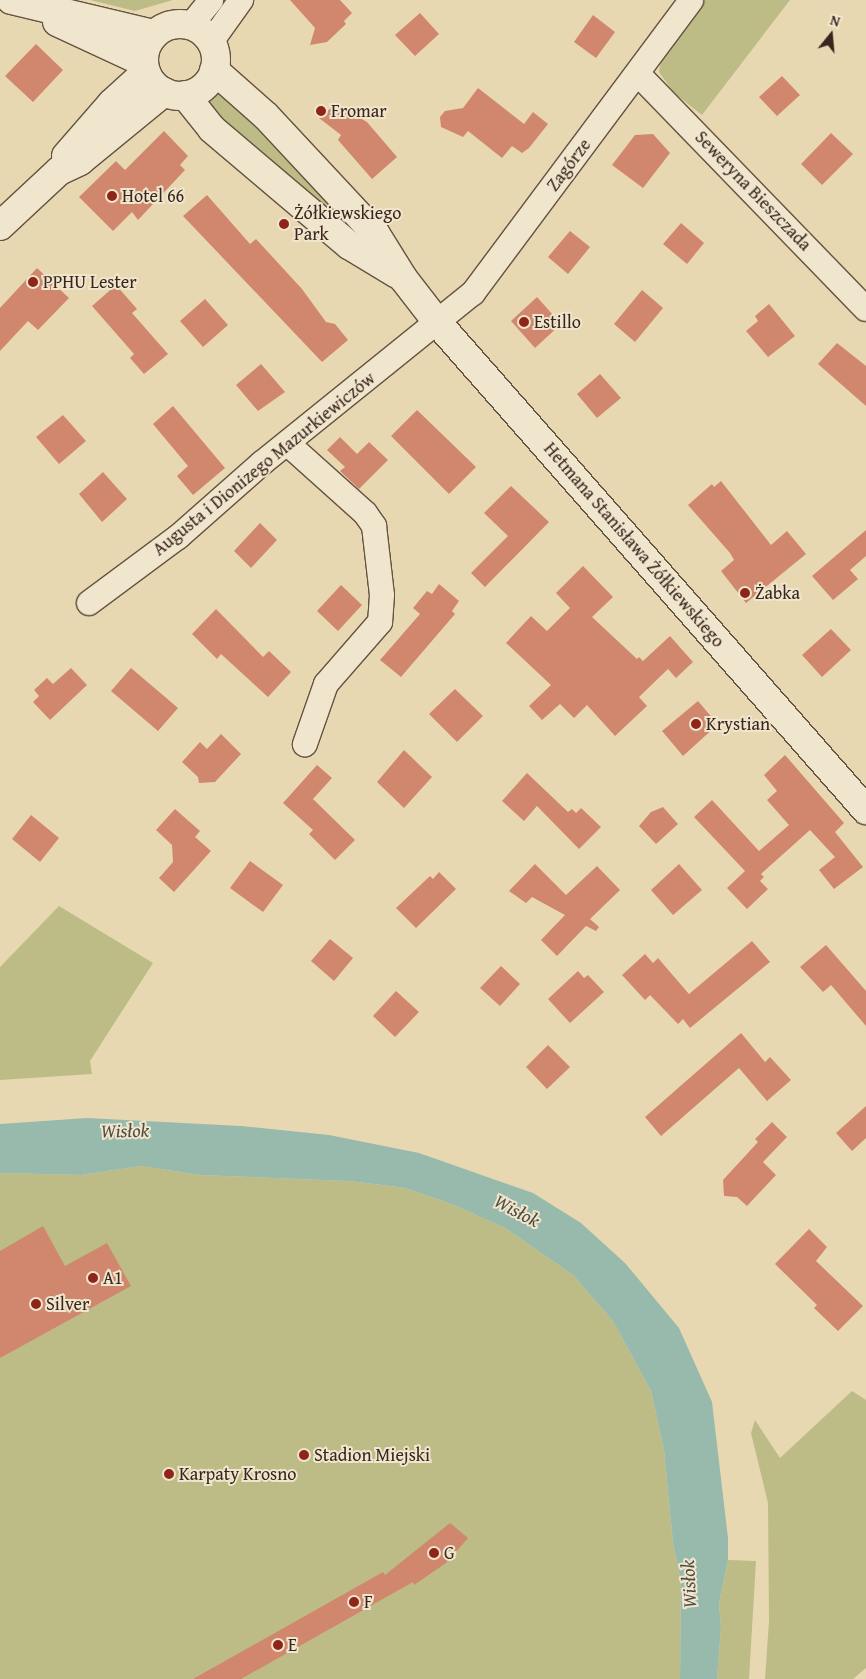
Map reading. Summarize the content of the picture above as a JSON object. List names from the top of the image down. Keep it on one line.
{"streets":{"street":["Zagórze","Seweryna Bieszczada","Augusta i Dionizego Mazurkiewiczów","Hetmana Stanisława Żółkiewskiego"]},"crossings":[["Zagórze","Seweryna Bieszczada"],["Zagórze","Augusta i Dionizego Mazurkiewiczów"],["Zagórze","Hetmana Stanisława Żółkiewskiego"],["Augusta i Dionizego Mazurkiewiczów","Hetmana Stanisława Żółkiewskiego"]],"water":["Wisłok"],"places":["Fromar","Hotel 66","Żółkiewskiego Park","PPHU Lester","Estillo","Żabka","Krystian","A1","Silver","Stadion Miejski","Karpaty Krosno","G","F","E"],"north":"top"}
